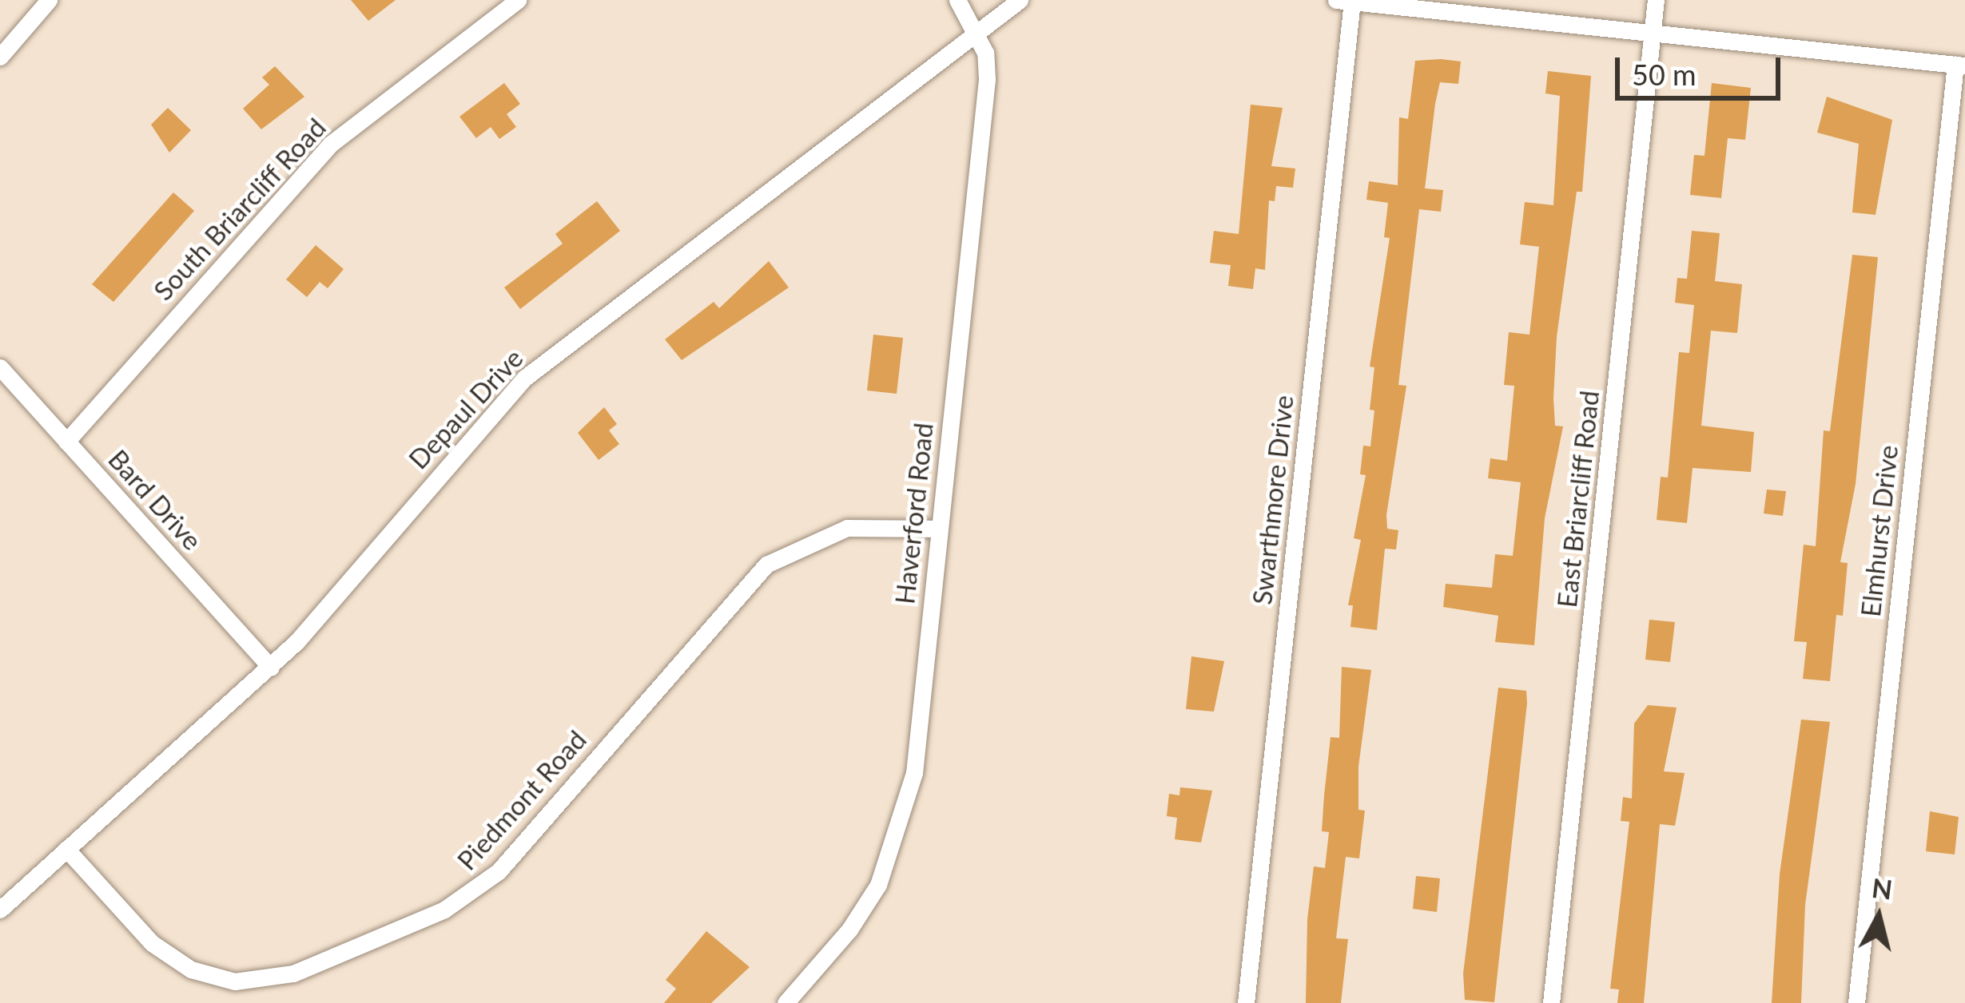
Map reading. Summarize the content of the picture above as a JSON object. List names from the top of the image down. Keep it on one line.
{"streets":{"street":["South Briarcliff Road","Depaul Drive","East Briarcliff Road","Bard Drive","Swarthmore Drive","Haverford Road","Elmhurst Drive","Piedmont Road"]},"crossings":[["South Briarcliff Road","Bard Drive"],["Depaul Drive","Bard Drive"],["Depaul Drive","Haverford Road"],["Depaul Drive","Piedmont Road"],["Haverford Road","Piedmont Road"]],"scale_bar":"50 m","north":"top"}
